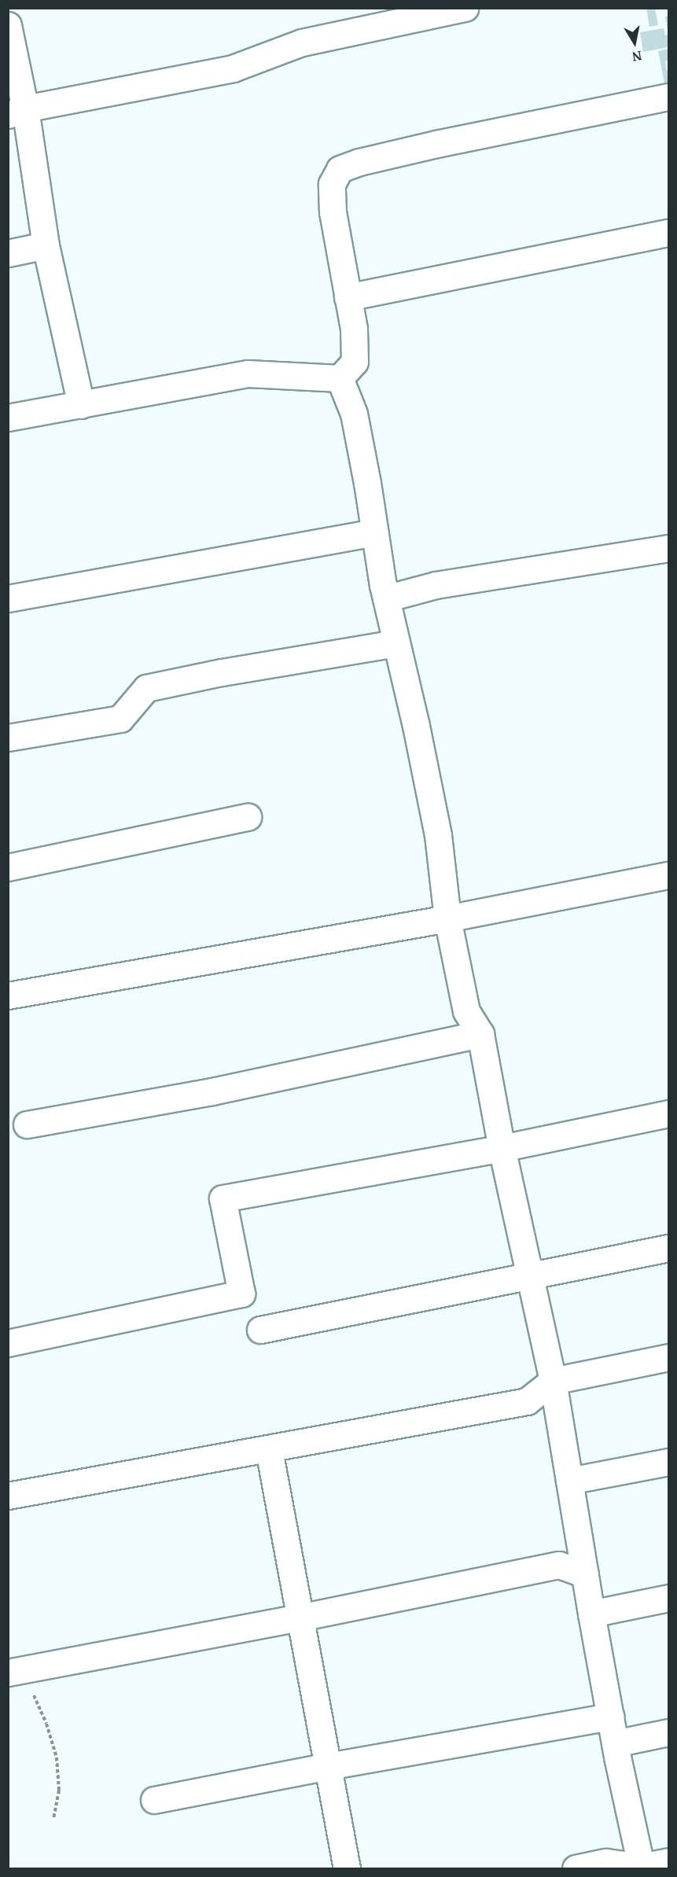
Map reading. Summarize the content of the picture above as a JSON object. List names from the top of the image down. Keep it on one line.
{"north":"bottom"}
